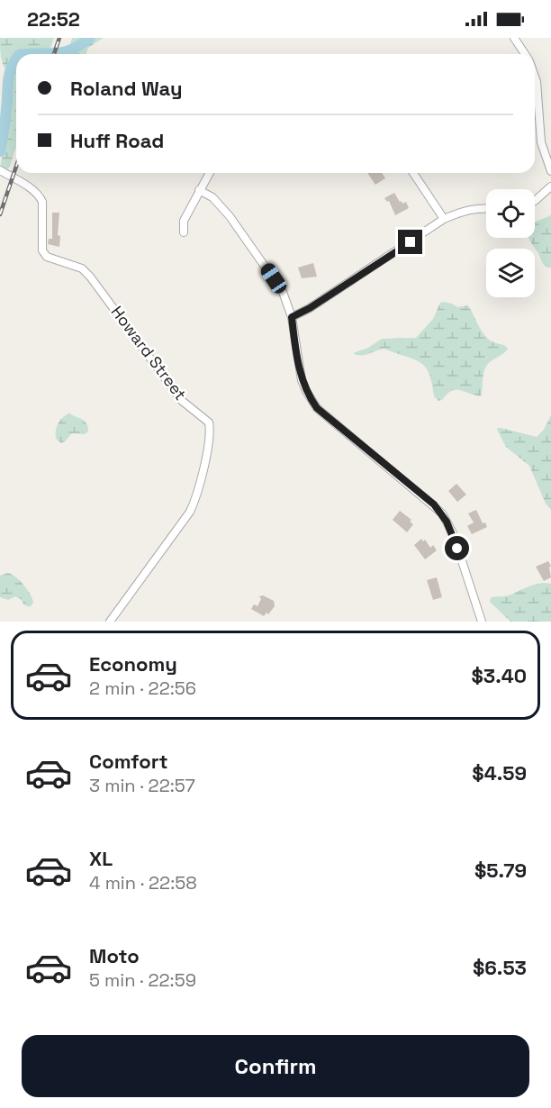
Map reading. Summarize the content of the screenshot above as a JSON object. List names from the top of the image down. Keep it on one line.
{"streets":{"street":["Howard Street"]},"page":{"status":"22:52","banner":["Roland Way","Huff Road"],"list":[{"name":"Economy","note":"2 min · 22:56","value":"$3.40"},{"name":"Comfort","note":"3 min · 22:57","value":"$4.59"},{"name":"XL","note":"4 min · 22:58","value":"$5.79"},{"name":"Moto","note":"5 min · 22:59","value":"$6.53"}],"buttons":"Confirm"}}
